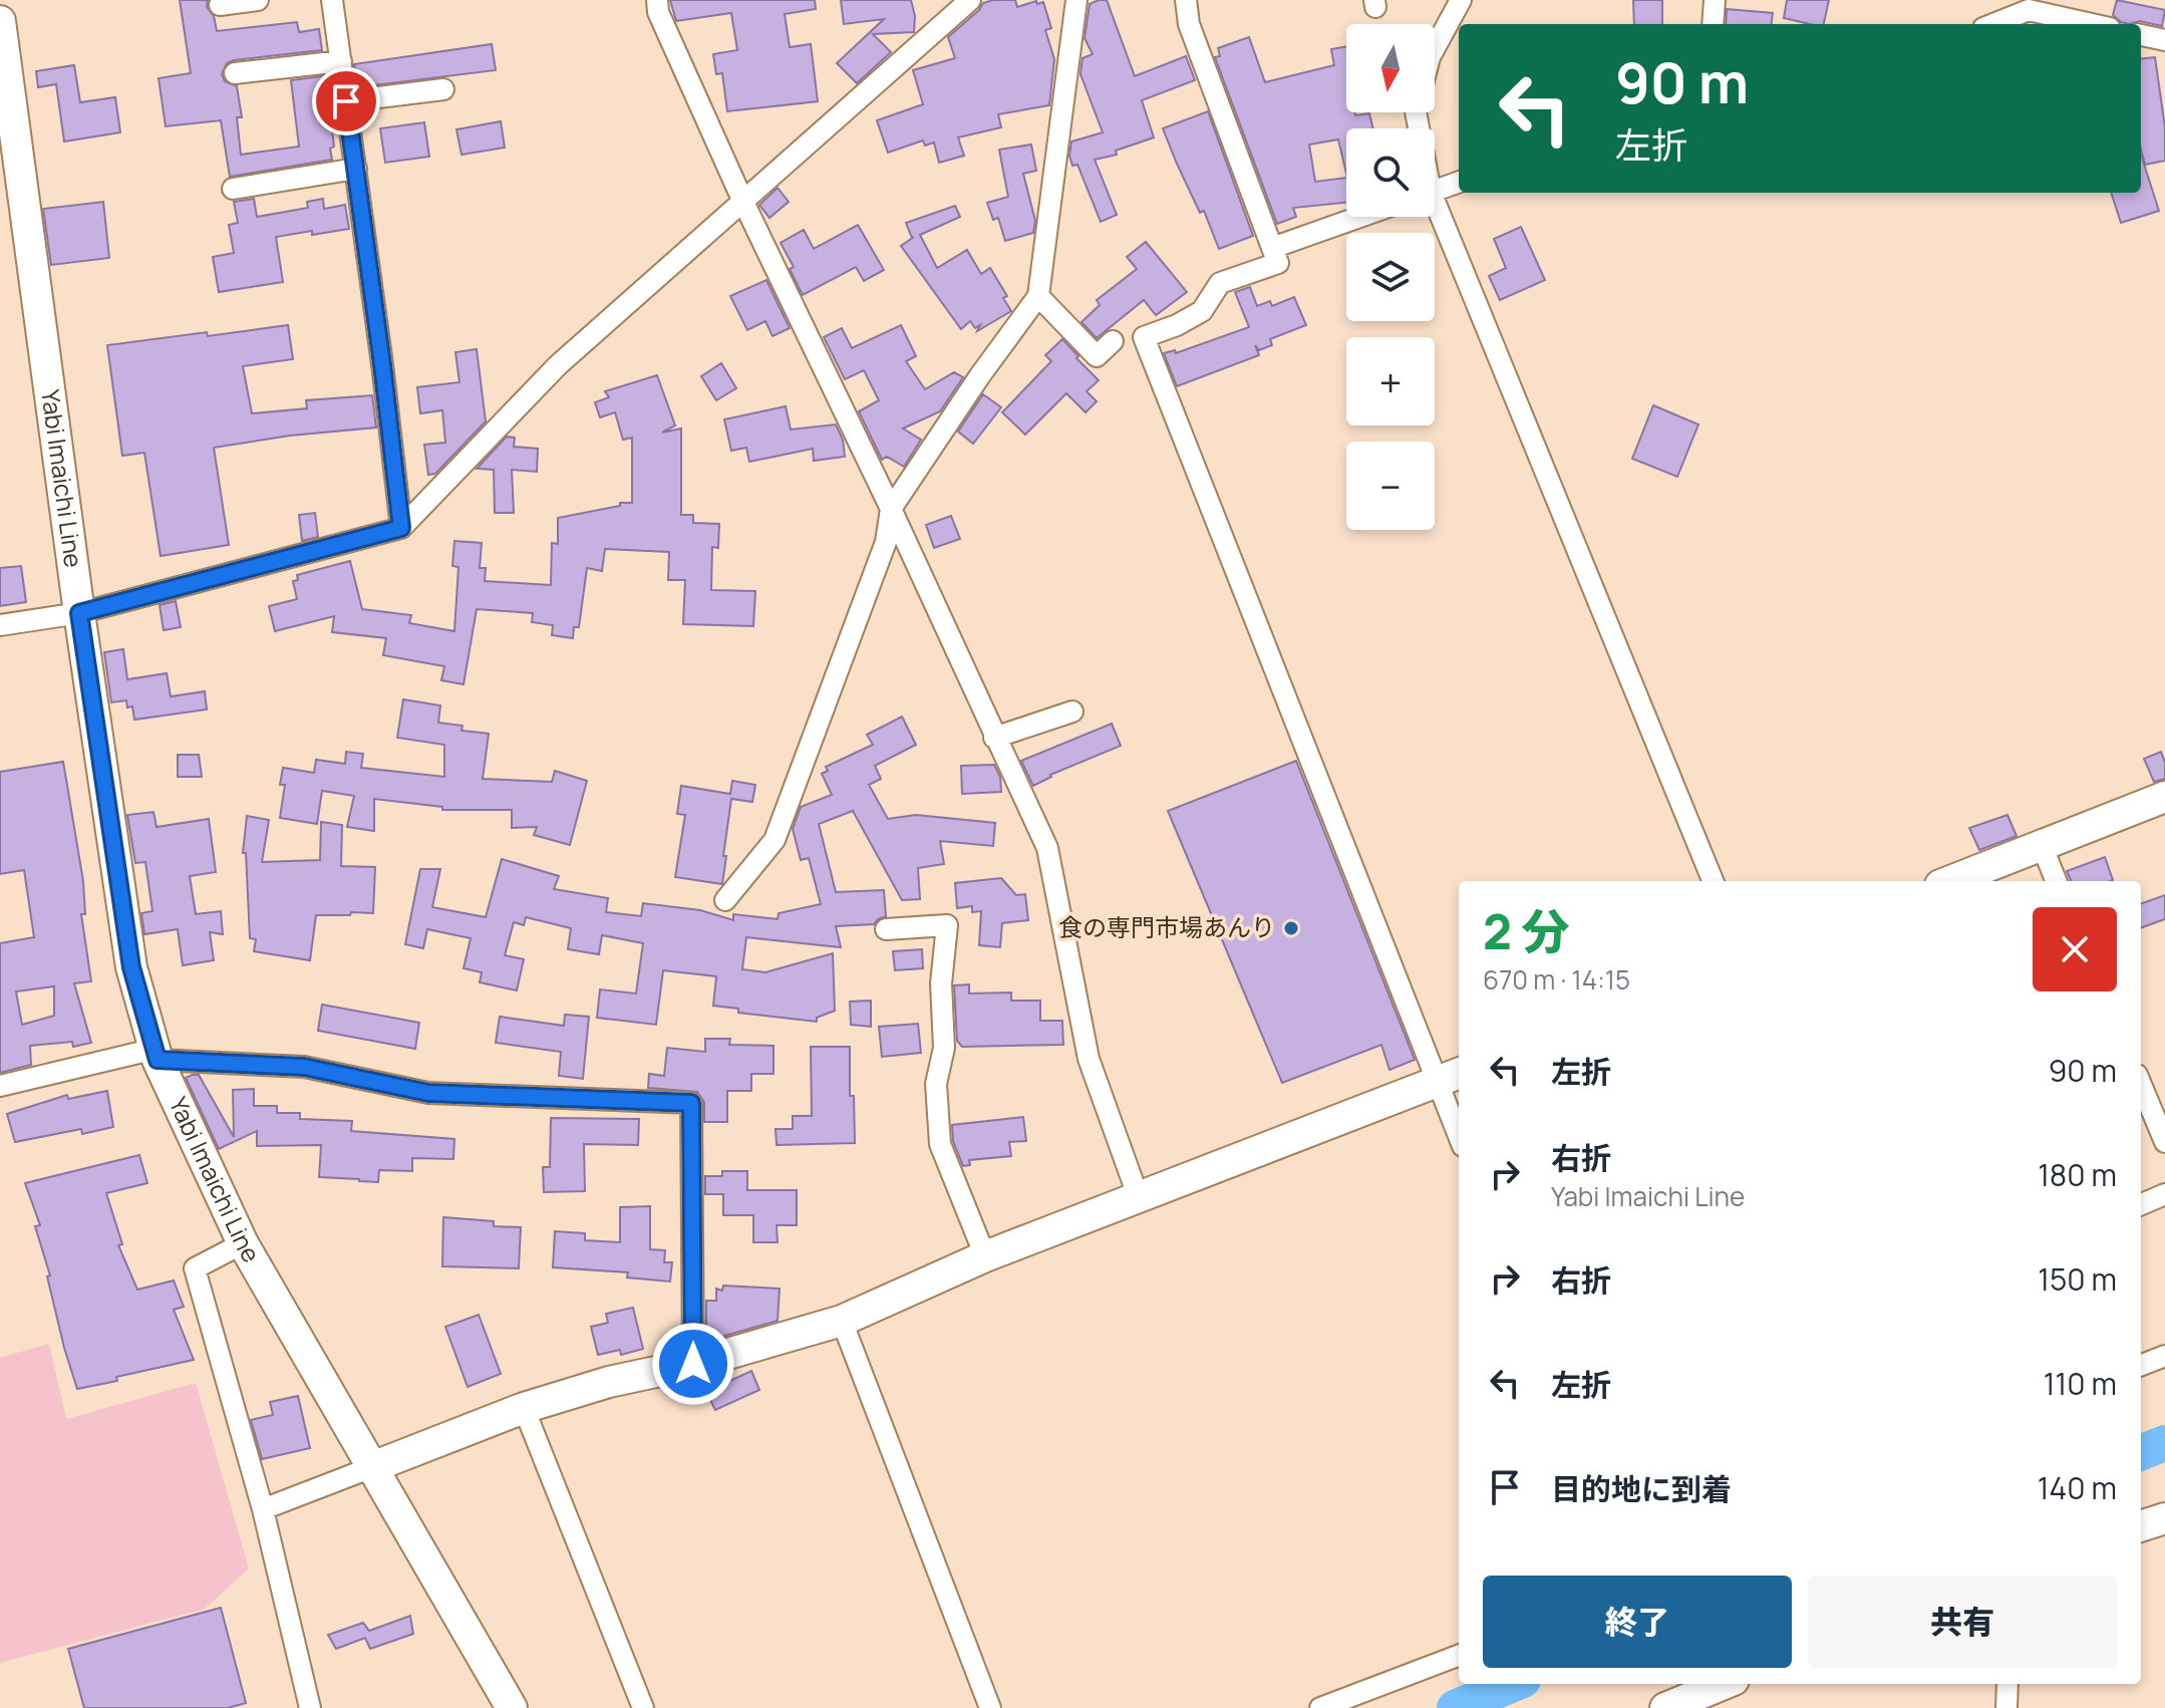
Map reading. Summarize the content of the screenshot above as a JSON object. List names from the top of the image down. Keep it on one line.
{"streets":{"main road":["Yabi Imaichi Line"]},"places":["食の専門市場あんり"],"north":"bottom","page":{"map_buttons":["+","−"],"turn":["90 m","左折"],"heading":["2 分","670 m · 14:15"],"list":[{"name":"左折","value":"90 m"},{"name":"右折","note":"Yabi Imaichi Line","value":"180 m"},{"name":"右折","value":"150 m"},{"name":"左折","value":"110 m"},{"name":"目的地に到着","value":"140 m"}],"buttons":["終了","共有"]}}
